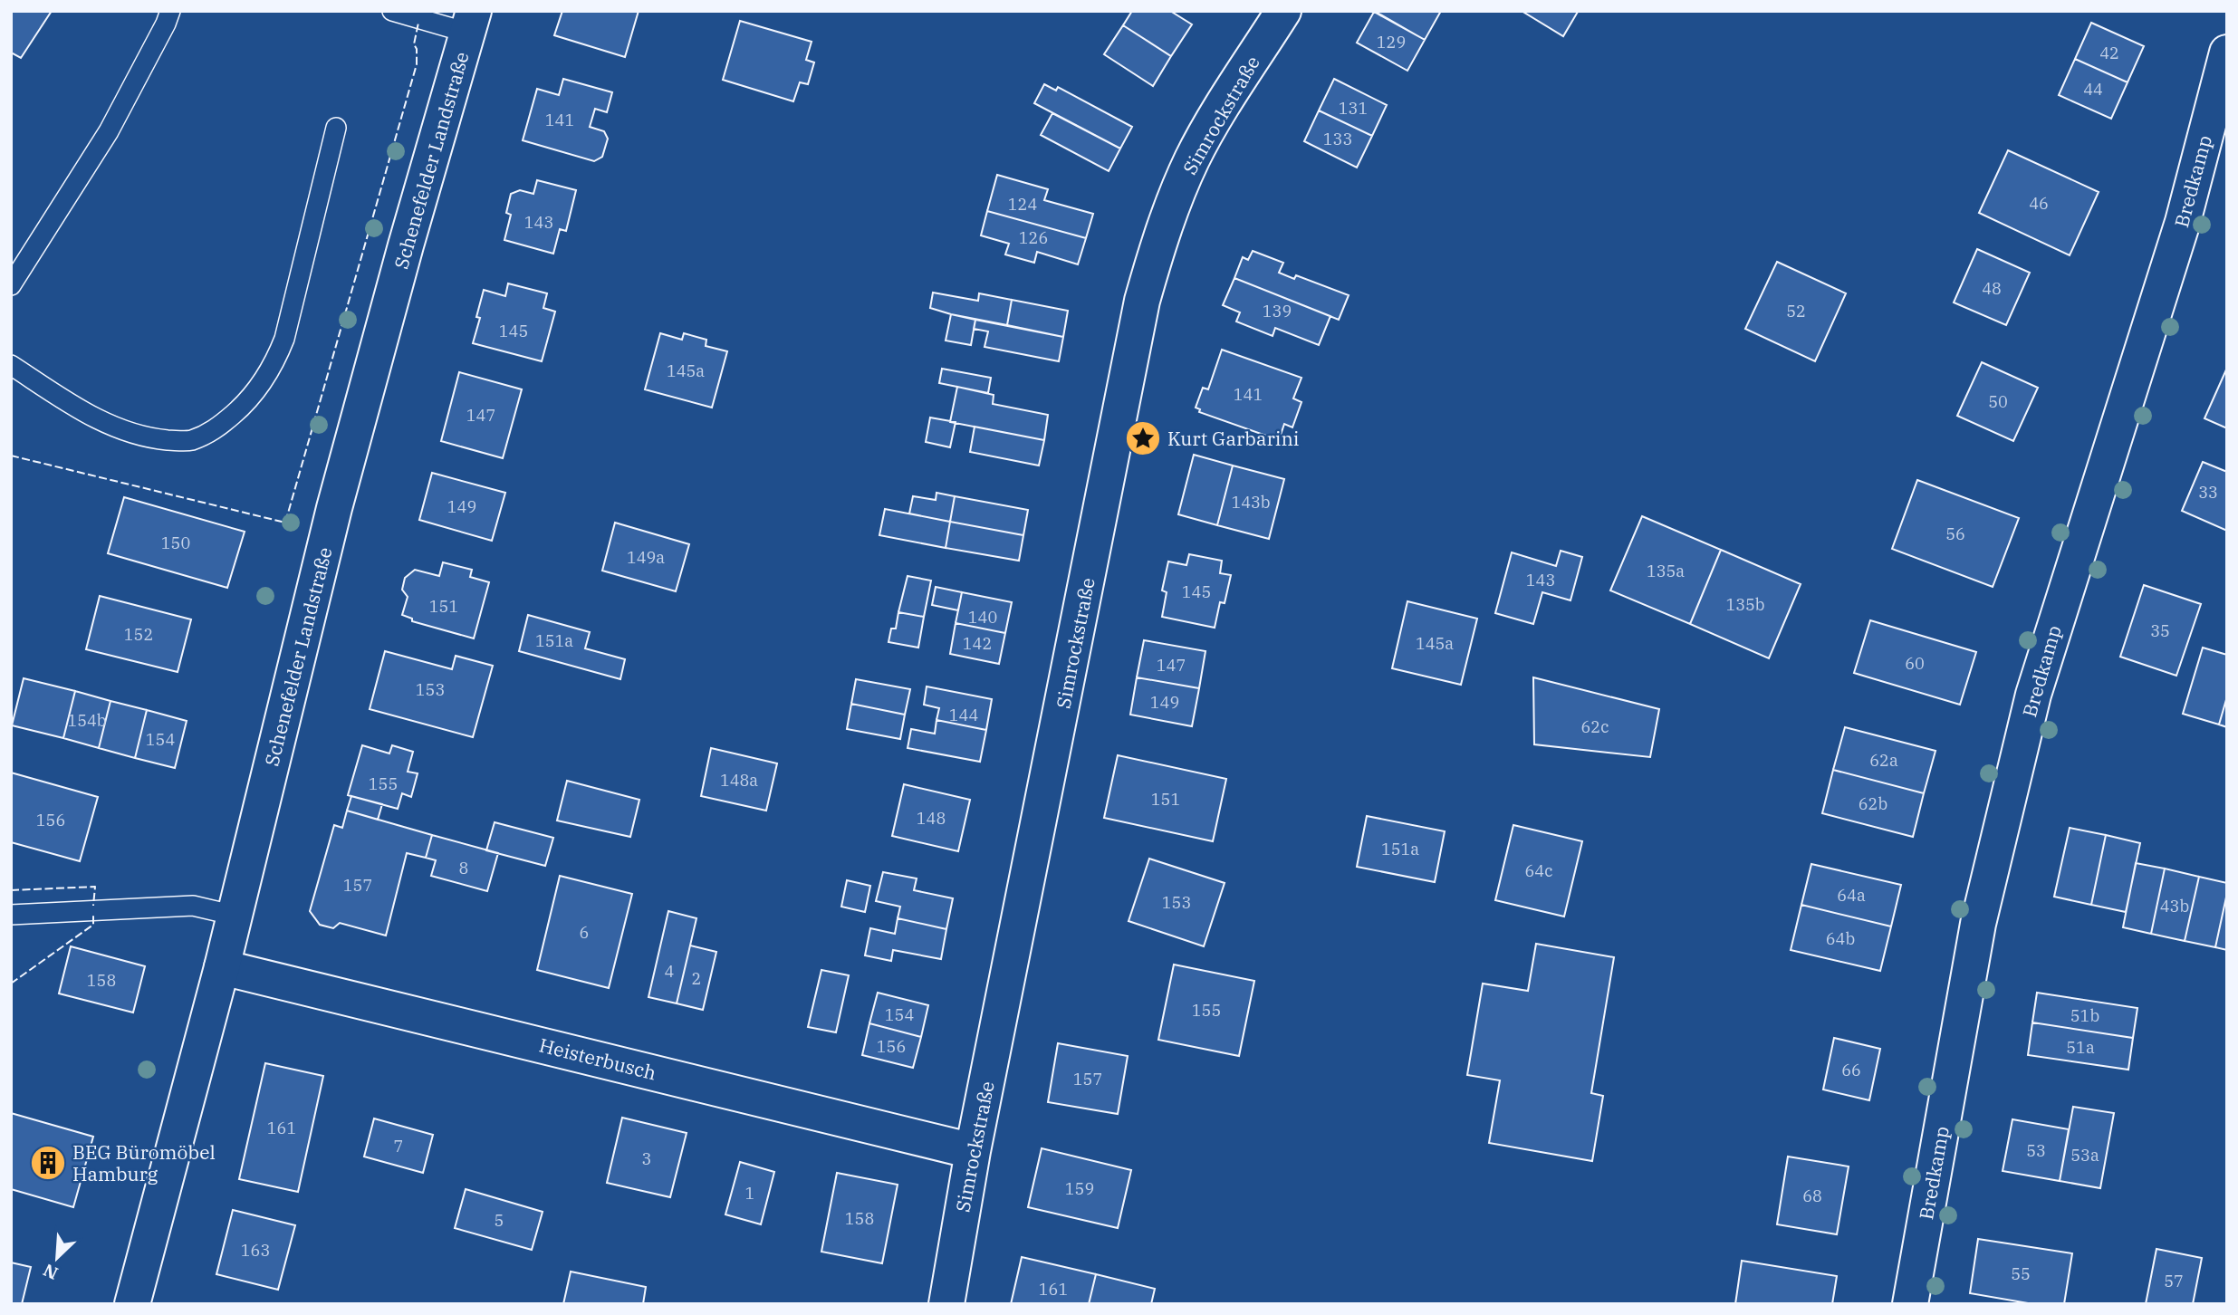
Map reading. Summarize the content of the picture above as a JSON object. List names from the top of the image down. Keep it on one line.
{"streets":{"street":["Simrockstraße","Schenefelder Landstraße","Bredkamp","Heisterbusch"]},"crossings":[["Simrockstraße","Heisterbusch"],["Schenefelder Landstraße","Heisterbusch"]],"places":{"place":["Kurt Garbarini"],"building":["BEG Büromöbel Hamburg"]},"house_numbers":["129","42","44","131","141","133","46","124","143","126","48","139","52","145","145a","141","50","147","33","143b","149","56","150","149a","135a","143","145","135b","151","140","35","152","151a","142","145a","60","147","153","149","144","154b","62c","154","62a","148a","155","151","62b","148","156","151a","8","64c","157","64a","153","43b","6","64b","4","2","158","155","154","51b","156","51a","66","157","161","7","53","53a","3","159","1","68","158","5","163","55","57","161"],"north":"bottom left"}
